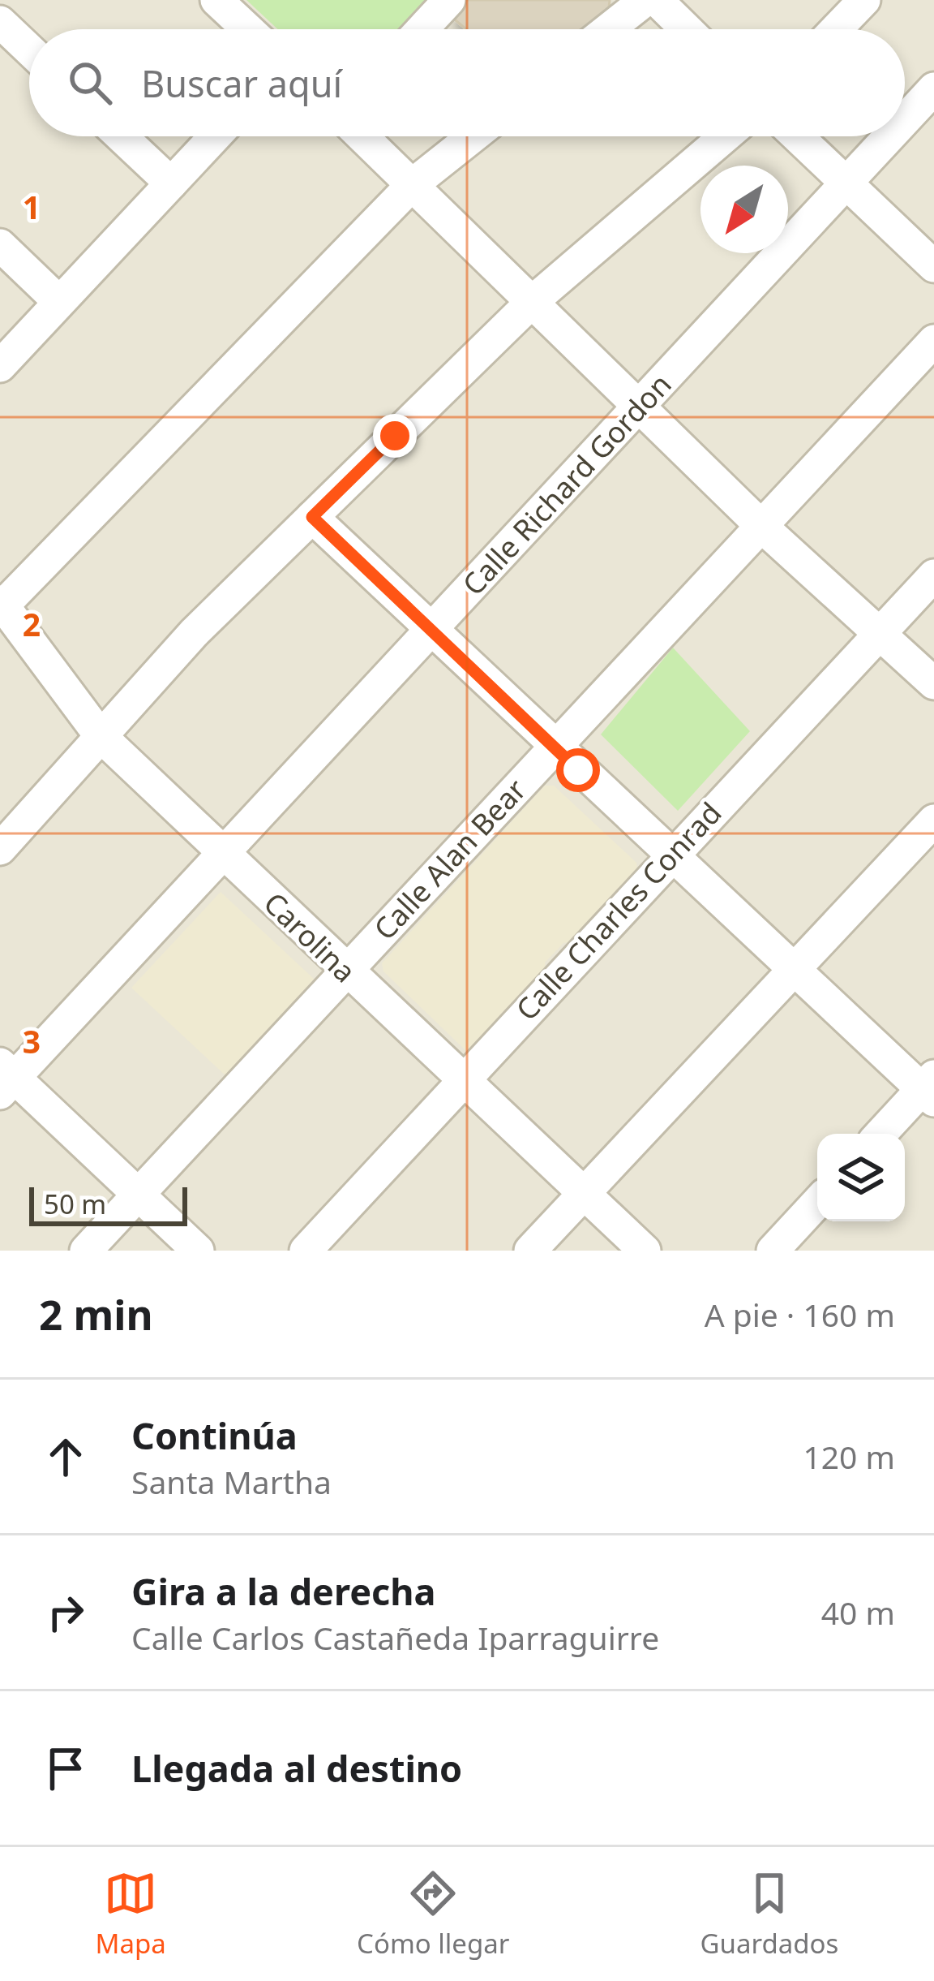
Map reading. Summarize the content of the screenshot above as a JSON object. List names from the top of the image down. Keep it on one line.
{"streets":{"street":["Calle Richard Gordon","Calle Alan Bear","Calle Charles Conrad","Carolina"]},"crossings":[["Calle Richard Gordon","Carolina"],["Calle Alan Bear","Carolina"],["Calle Charles Conrad","Carolina"]],"scale_bar":"50 m","north":"bottom left","page":{"search":"Buscar aquí","scale":"50 m","heading":["2 min","A pie · 160 m"],"list":[["Continúa","Santa Martha","120 m"],["Gira a la derecha","Calle Carlos Castañeda Iparraguirre","40 m"],"Llegada al destino"],"nav":["Mapa","Cómo llegar","Guardados"]},"grid":{"rows":["1","2","3"]}}
